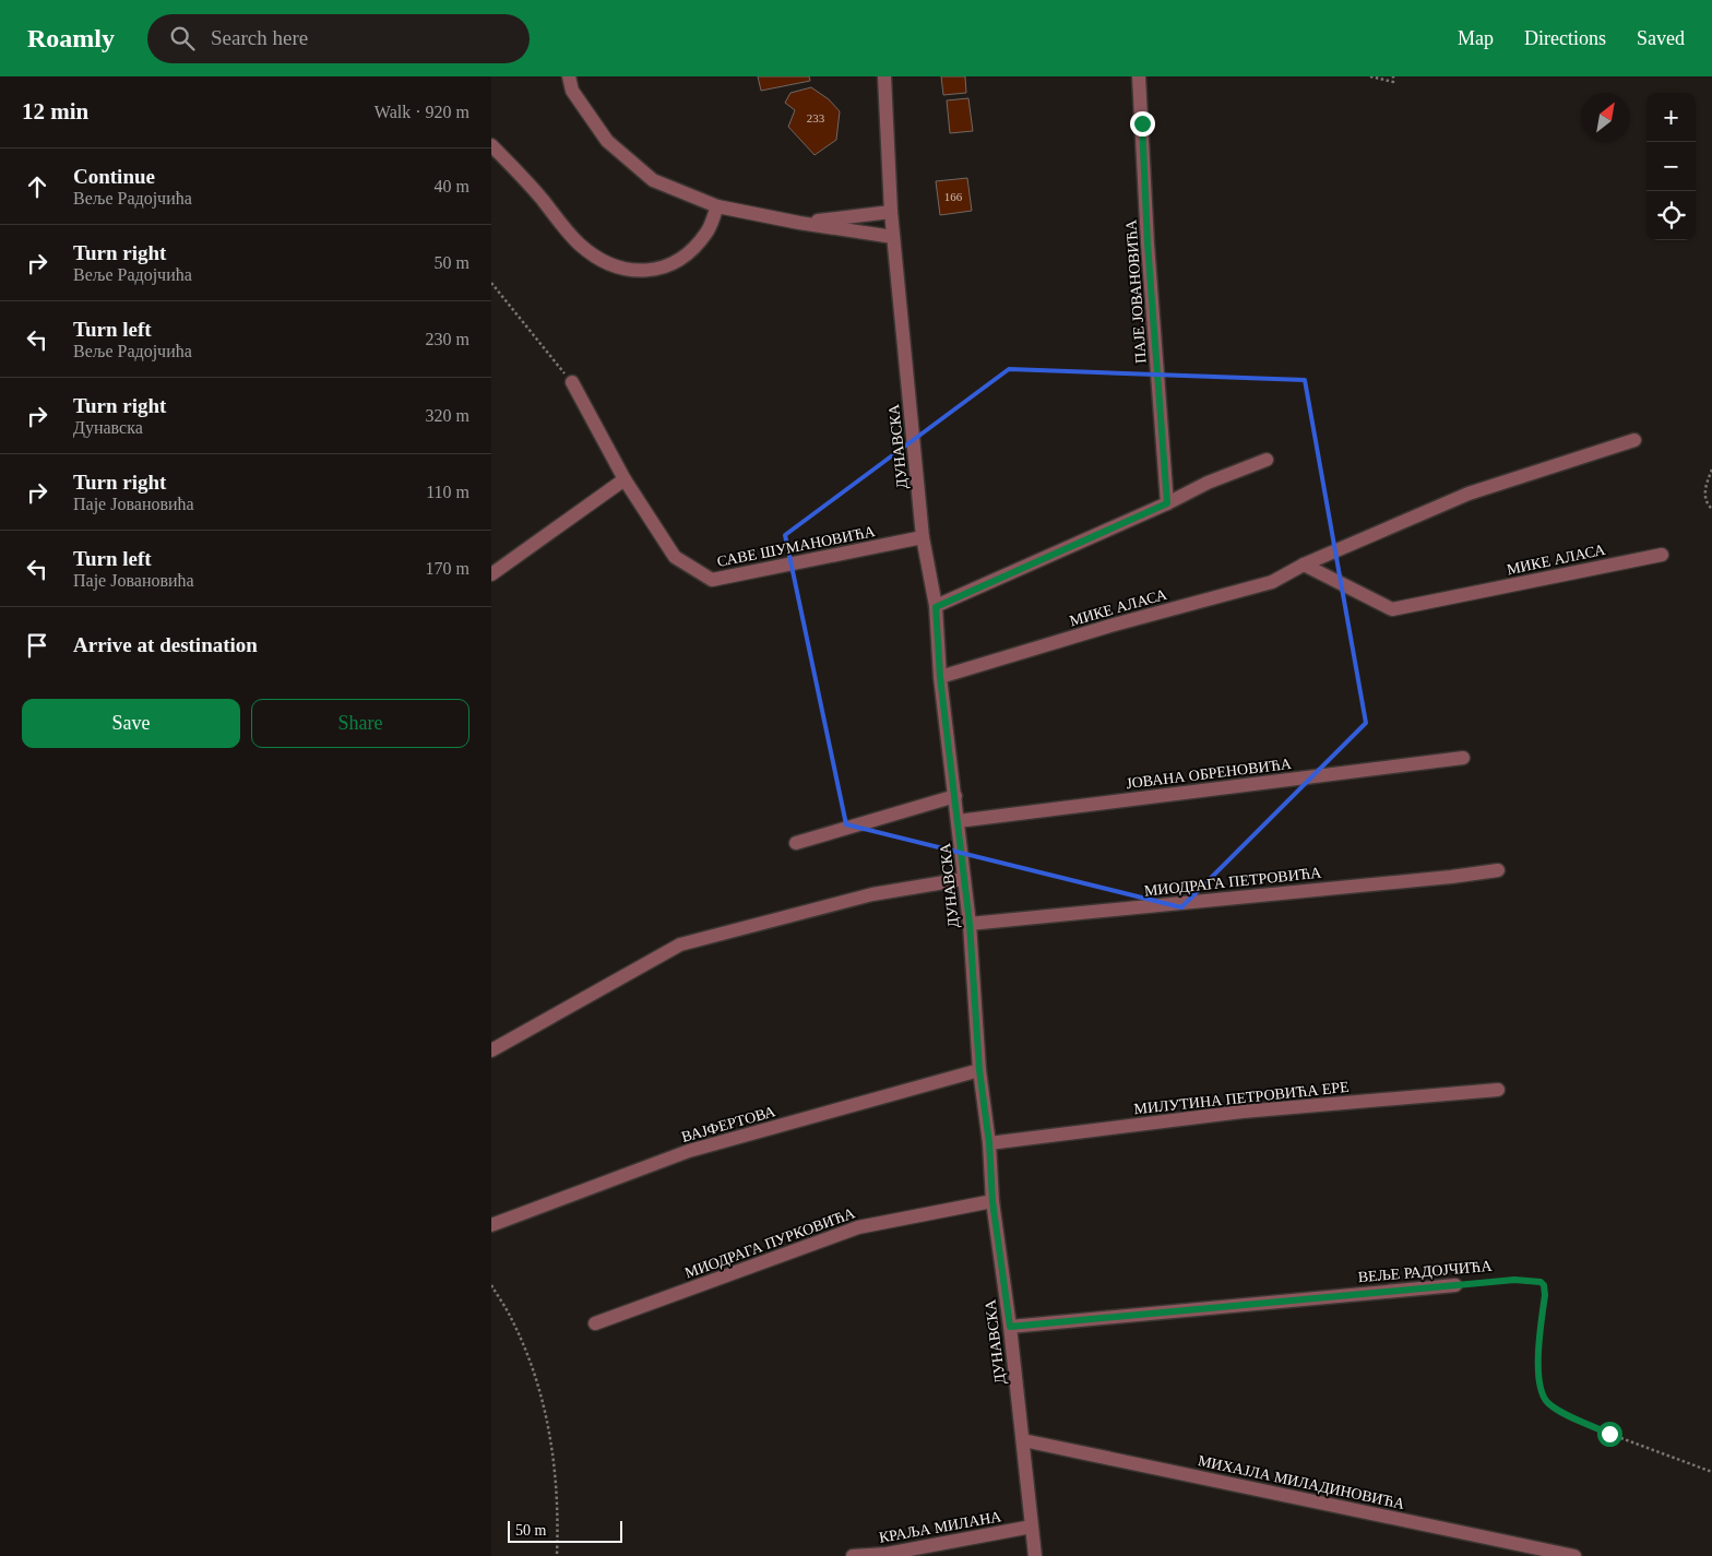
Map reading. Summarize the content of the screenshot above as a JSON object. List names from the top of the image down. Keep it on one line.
{"streets":{"street":["ПАЈЕ ЈОВАНОВИЋА","ДУНАВСКА","САВЕ ШУМАНОВИЋА","МИКЕ АЛАСА","ЈОВАНА ОБРЕНОВИЋА","МИОДРАГА ПЕТРОВИЋА","МИЛУТИНА ПЕТРОВИЋА ЕРЕ","ВАЈФЕРТОВА","МИОДРАГА ПУРКОВИЋА","ВЕЉЕ РАДОЈЧИЋА","МИХАЈЛА МИЛАДИНОВИЋА","КРАЉА МИЛАНА"]},"crossings":[["ДУНАВСКА","САВЕ ШУМАНОВИЋА"],["ДУНАВСКА","МИКЕ АЛАСА"],["ДУНАВСКА","ЈОВАНА ОБРЕНОВИЋА"],["ДУНАВСКА","МИОДРАГА ПЕТРОВИЋА"],["ДУНАВСКА","МИЛУТИНА ПЕТРОВИЋА ЕРЕ"],["ДУНАВСКА","ВАЈФЕРТОВА"],["ДУНАВСКА","МИОДРАГА ПУРКОВИЋА"],["ДУНАВСКА","ВЕЉЕ РАДОЈЧИЋА"],["ДУНАВСКА","МИХАЈЛА МИЛАДИНОВИЋА"],["ДУНАВСКА","КРАЉА МИЛАНА"]],"house_numbers":["233","166"],"scale_bar":"50 m","north":"top right","page":{"header":"Roamly","search":"Search here","nav":["Map","Directions","Saved"],"heading":["12 min","Walk · 920 m"],"map_buttons":["+","−"],"list":[["Continue","Веље Радојчића","40 m"],["Turn right","Веље Радојчића","50 m"],["Turn left","Веље Радојчића","230 m"],["Turn right","Дунавска","320 m"],["Turn right","Паје Јовановића","110 m"],["Turn left","Паје Јовановића","170 m"],"Arrive at destination"],"buttons":["Save","Share"],"scale":"50 m"}}
